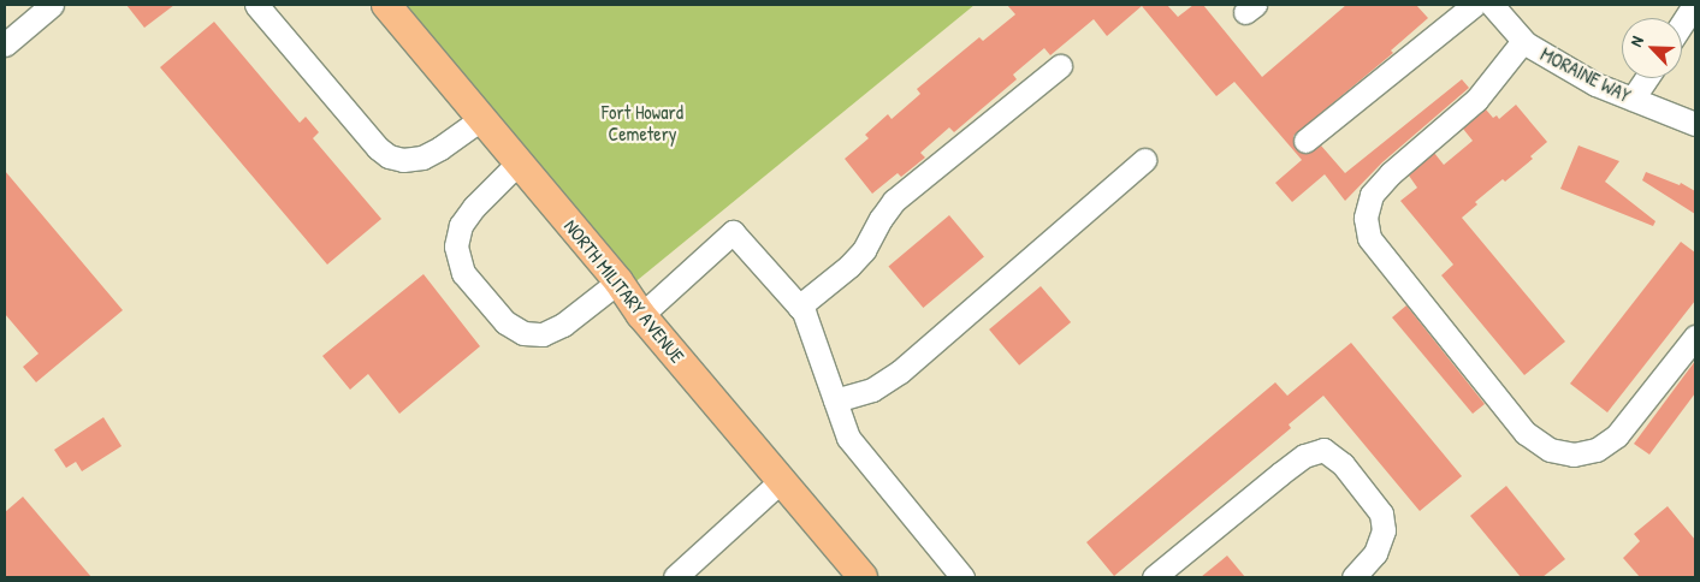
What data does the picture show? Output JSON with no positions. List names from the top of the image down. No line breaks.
{"streets":{"main road":["NORTH MILITARY AVENUE"],"street":["MORAINE WAY"]},"parks":["Fort Howard Cemetery"],"north":"top left"}
